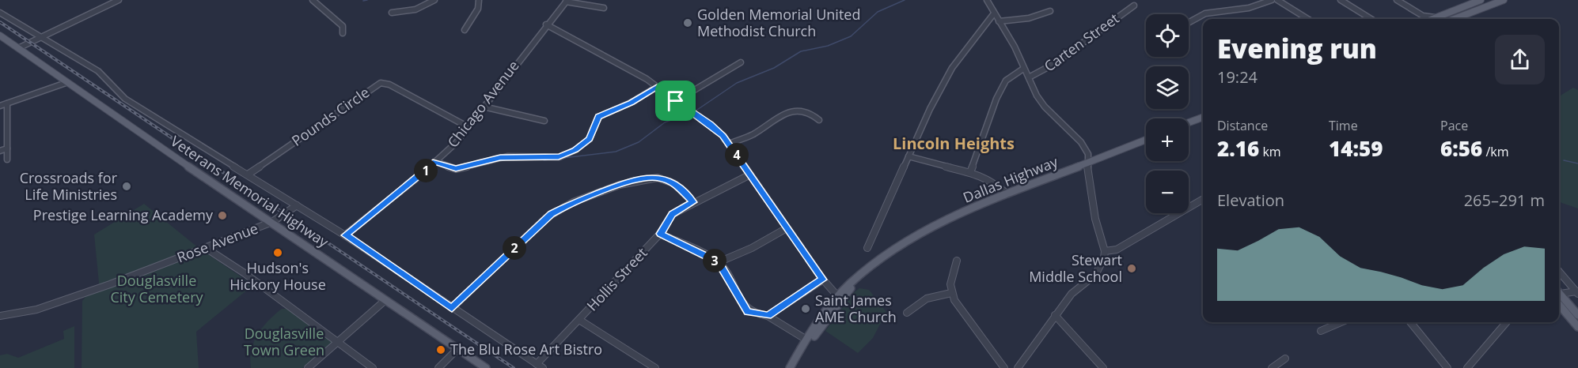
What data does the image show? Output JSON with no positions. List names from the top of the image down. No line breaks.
{"streets":{"main road":["Dallas Highway","Veterans Memorial Highway"],"street":["Carten Street","Chicago Avenue","Pounds Circle","Rose Avenue","Hollis Street"]},"crossings":[["Chicago Avenue","Pounds Circle"],["Veterans Memorial Highway","Rose Avenue"]],"districts":["Lincoln Heights"],"parks":["Douglasville City Cemetery","Douglasville Town Green"],"places":["Golden Memorial United Methodist Church","Crossroads for Life Ministries","Prestige Learning Academy","Hudson's Hickory House","Stewart Middle School","Saint James AME Church","The Blu Rose Art Bistro"],"page":{"map_buttons":["+","−"],"heading":["Evening run","19:24"],"stats":[["Distance","2.16 km"],["Time","14:59"],["Pace","6:56 /km"]],"pins":["4","1","2","3"],"chart":["Elevation","265–291 m"]}}
